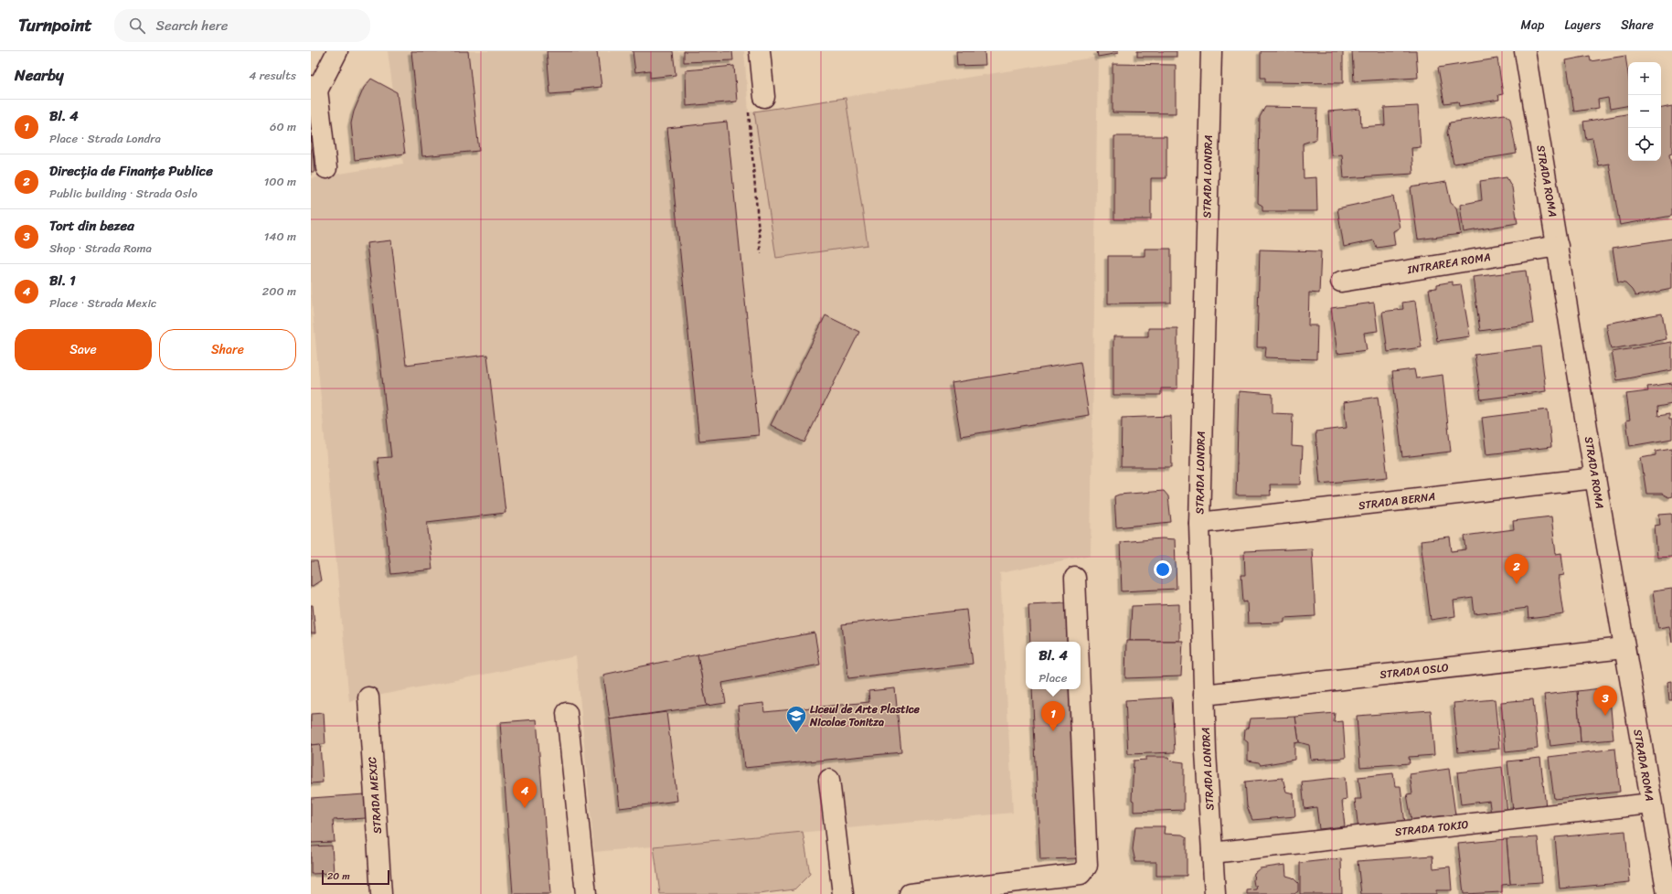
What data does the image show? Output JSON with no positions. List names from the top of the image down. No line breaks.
{"streets":{"street":["STRADA LONDRA","STRADA ROMA","INTRAREA ROMA","STRADA BERNA","STRADA OSLO","STRADA MEXIC","STRADA TOKIO"]},"crossings":[["STRADA LONDRA","STRADA BERNA"],["STRADA LONDRA","STRADA OSLO"],["STRADA LONDRA","STRADA TOKIO"],["STRADA ROMA","INTRAREA ROMA"],["STRADA ROMA","STRADA BERNA"],["STRADA ROMA","STRADA OSLO"],["STRADA ROMA","STRADA TOKIO"]],"places":{"school or university":["Liceul de Arte Plastice Nicolae Tonitza"]},"scale_bar":"20 m","page":{"header":"Turnpoint","search":"Search here","nav":["Map","Layers","Share"],"heading":["Nearby","4 results"],"map_buttons":["+","−"],"list":[{"mark":"1","name":"Bl. 4","note":"Place · Strada Londra","value":"60 m"},{"mark":"2","name":"Direcția de Finanțe Publice","note":"Public building · Strada Oslo","value":"100 m"},{"mark":"3","name":"Tort din bezea","note":"Shop · Strada Roma","value":"140 m"},{"mark":"4","name":"Bl. 1","note":"Place · Strada Mexic","value":"200 m"}],"buttons":["Save","Share"],"pins":["2","3","1","4"],"popup":["Bl. 4","Place"],"scale":"20 m"}}
